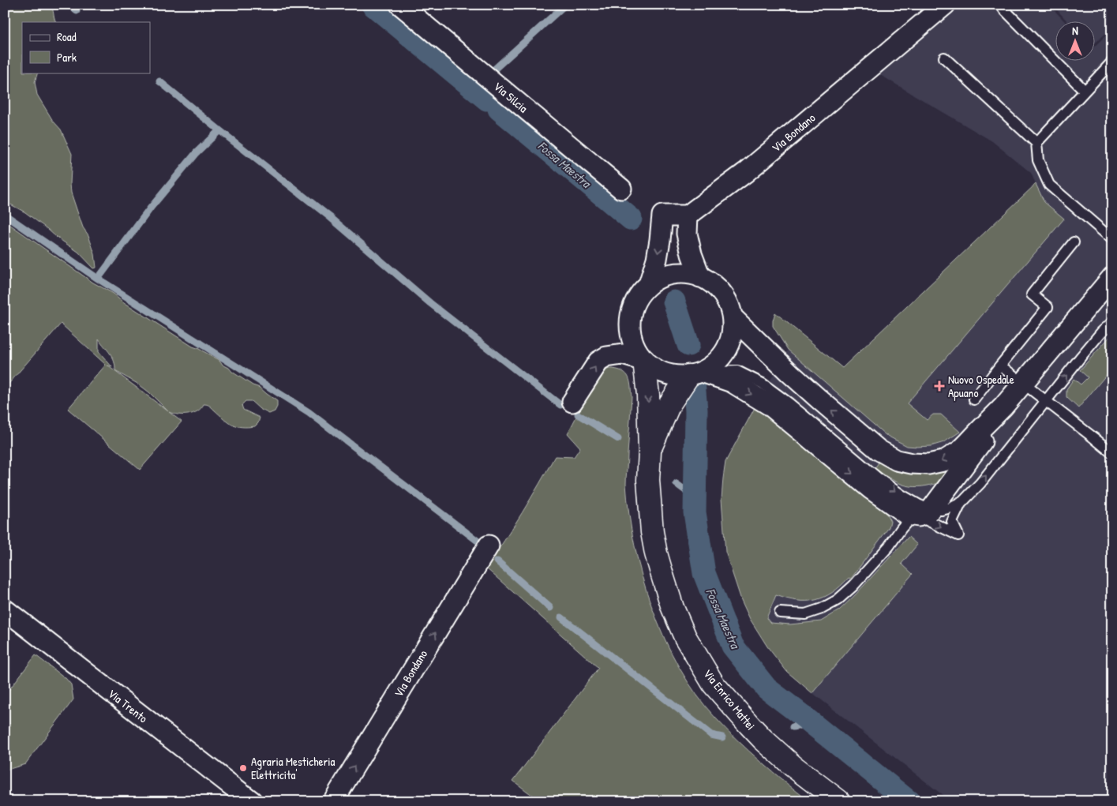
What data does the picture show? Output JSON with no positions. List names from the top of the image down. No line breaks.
{"streets":{"street":["Via Silcia","Via Bondano","Via Enrico Mattei","Via Trento"]},"one_way":["Via Bondano"],"water":["Fossa Maestra"],"places":{"health":["Nuovo Ospedale Apuano"],"other":["Agraria Mesticheria Elettricita'"]},"legend":["Road","Park"],"north":"top"}
